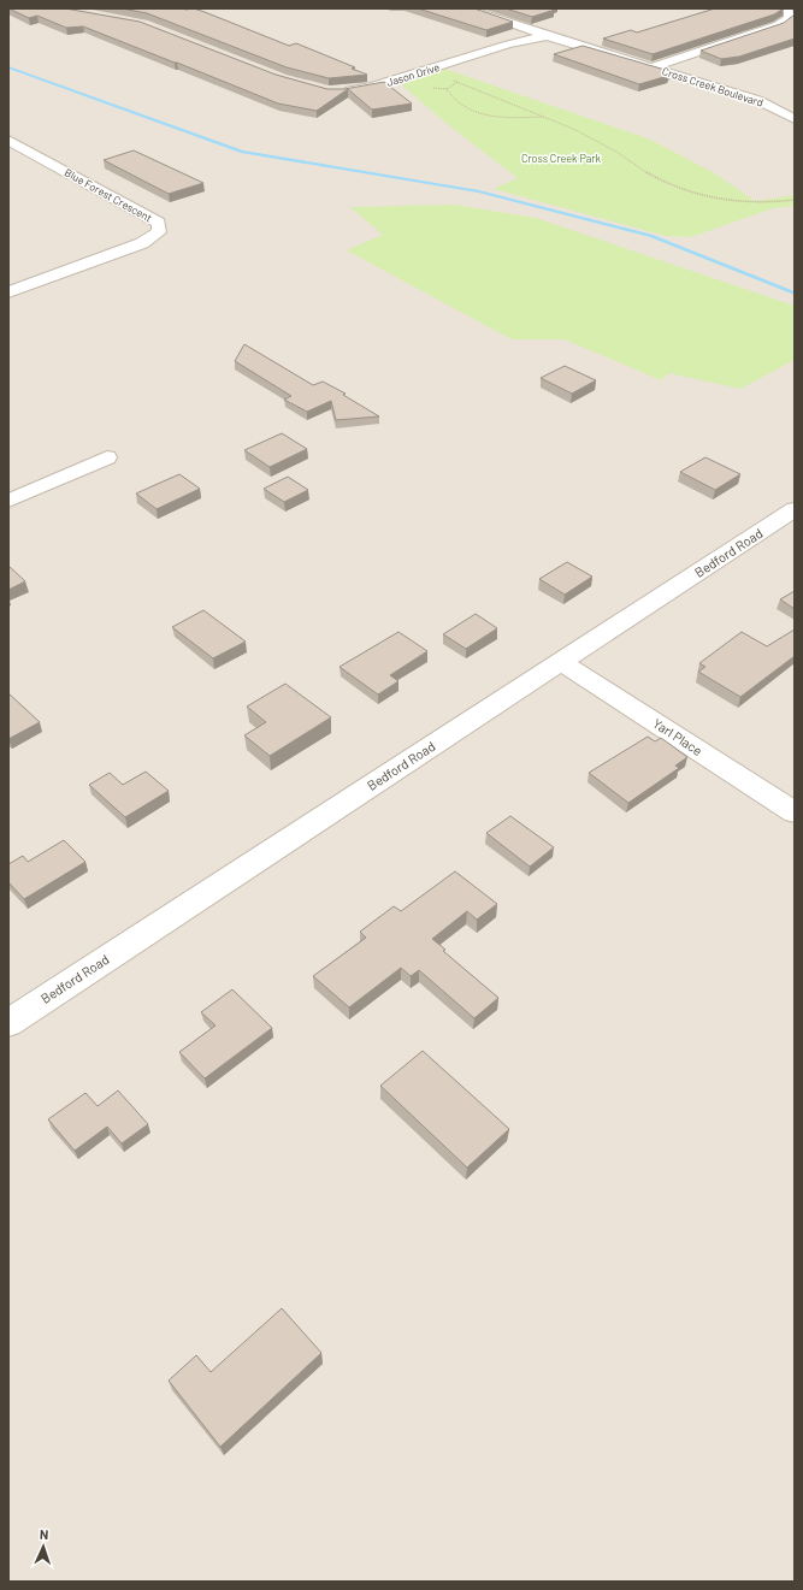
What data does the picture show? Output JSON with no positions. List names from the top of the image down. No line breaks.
{"streets":{"street":["Jason Drive","Cross Creek Boulevard","Blue Forest Crescent","Bedford Road","Yarl Place"]},"crossings":[["Jason Drive","Cross Creek Boulevard"],["Bedford Road","Yarl Place"]],"parks":["Cross Creek Park"],"north":"top"}
